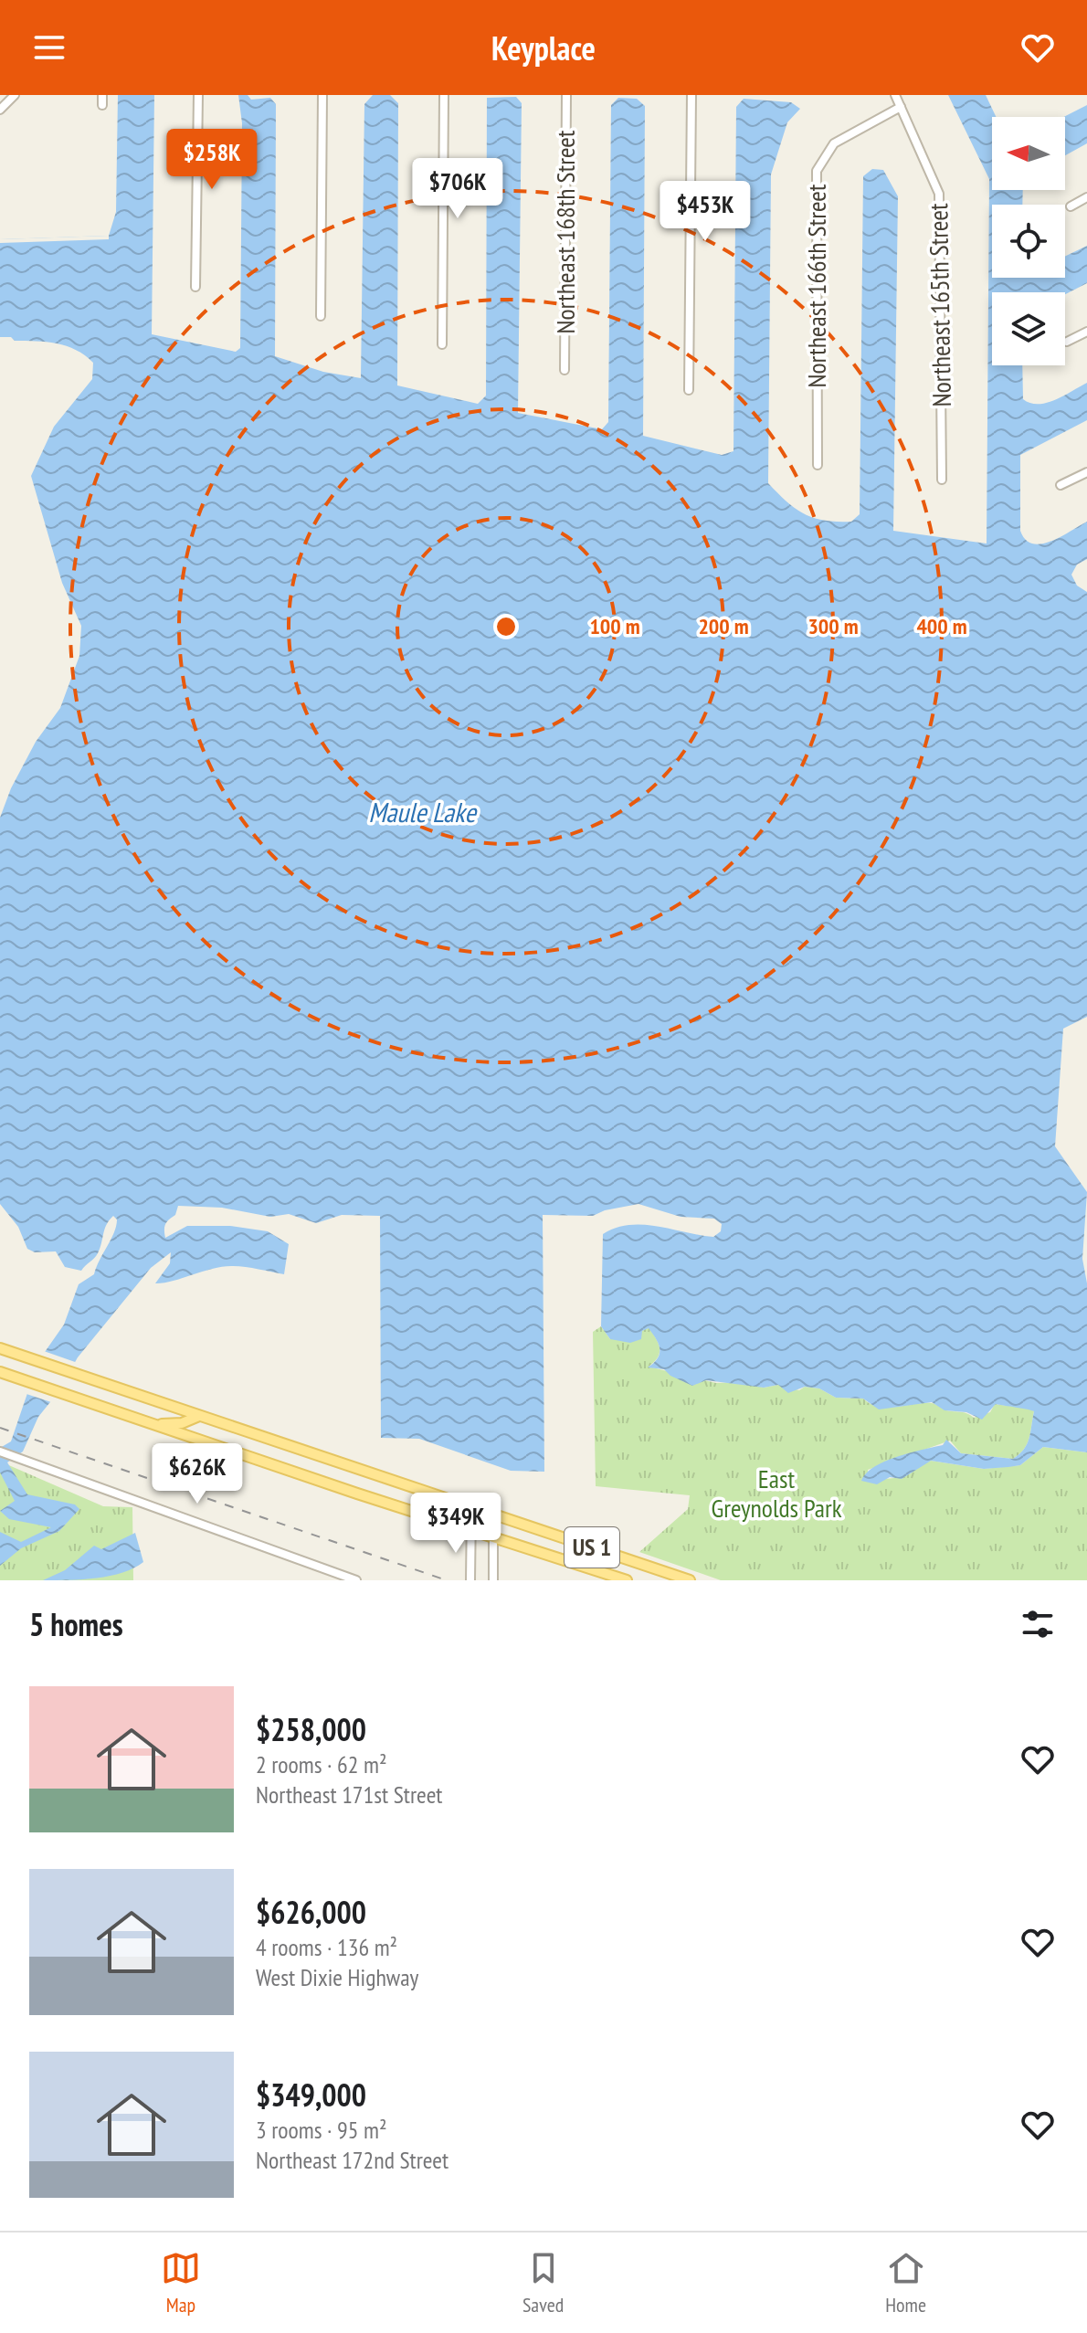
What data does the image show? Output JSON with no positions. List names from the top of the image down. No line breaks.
{"streets":{"main road":["US 1"],"street":["Northeast 168th Street","Northeast 166th Street","Northeast 165th Street"]},"crossings":[["Northeast 166th Street","Northeast 165th Street"]],"water":["Maule Lake"],"parks":["East Greynolds Park"],"north":"left","page":{"header":"Keyplace","price":["$258K","$706K","$453K","$626K","$349K"],"heading":"5 homes","list":[{"name":"$258,000","note":"2 rooms · 62 m² · Northeast 171st Street"},{"name":"$626,000","note":"4 rooms · 136 m² · West Dixie Highway"},{"name":"$349,000","note":"3 rooms · 95 m² · Northeast 172nd Street"}],"tabs":["Map","Saved","Home"]},"rings":["100 m","200 m","300 m","400 m"]}
